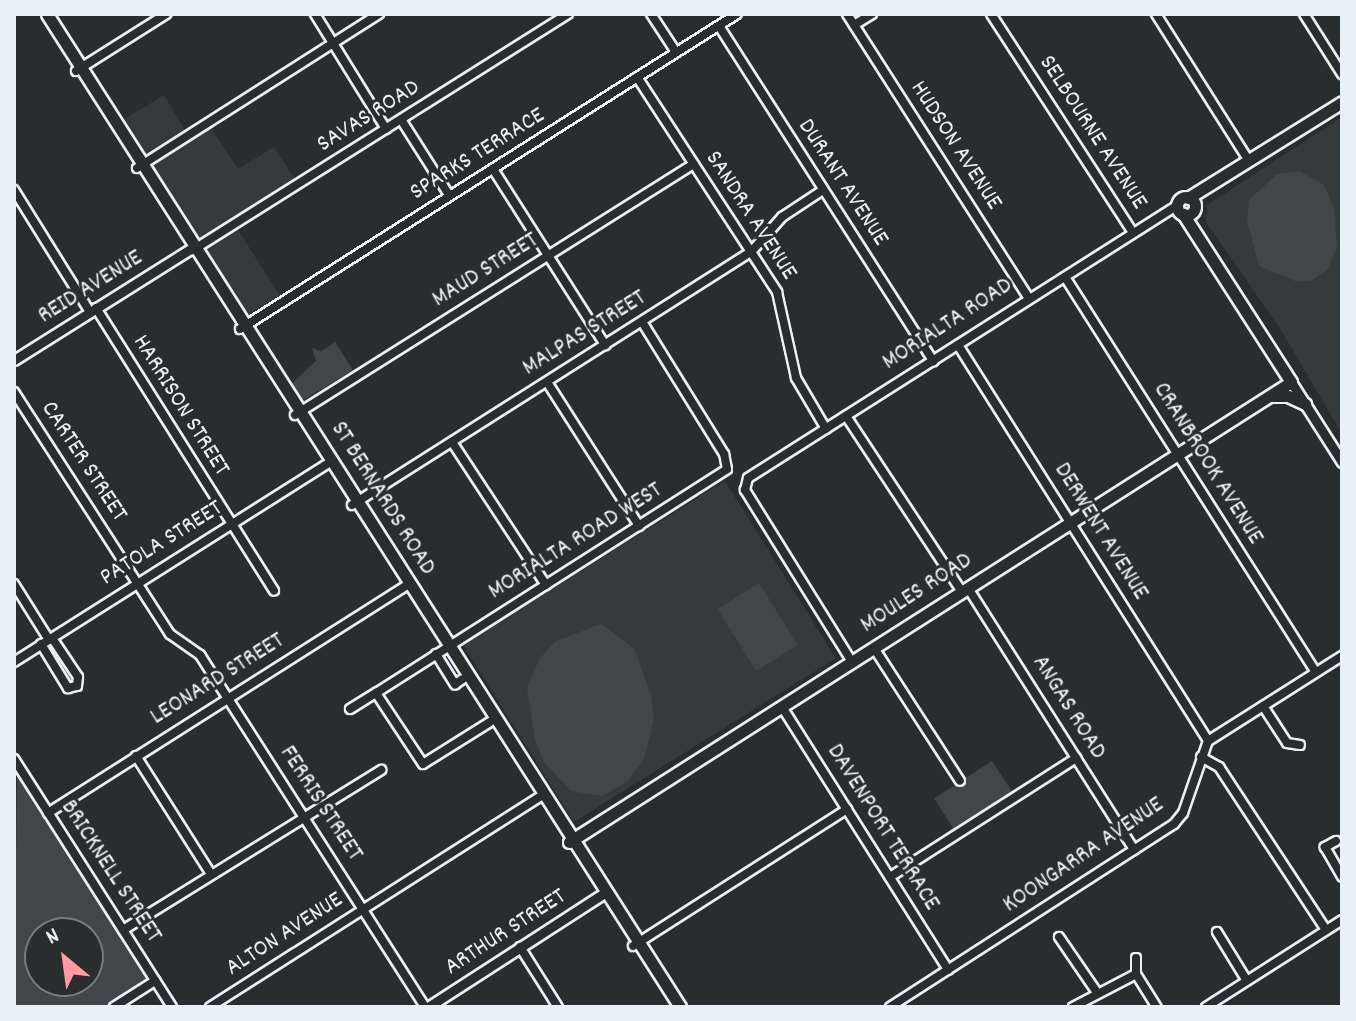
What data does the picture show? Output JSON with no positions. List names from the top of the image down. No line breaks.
{"streets":{"main road":["MORIALTA ROAD","ST BERNARDS ROAD","MOULES ROAD"],"street":["SAVAS ROAD","SELBOURNE AVENUE","HUDSON AVENUE","SPARKS TERRACE","DURANT AVENUE","SANDRA AVENUE","MAUD STREET","REID AVENUE","MALPAS STREET","HARRISON STREET","CARTER STREET","CRANBROOK AVENUE","DERWENT AVENUE","MORIALTA ROAD WEST","PATOLA STREET","LEONARD STREET","ANGAS ROAD","FERRIS STREET","DAVENPORT TERRACE","KOONGARRA AVENUE","BRICKNELL STREET","ARTHUR STREET","ALTON AVENUE"]},"crossings":[["SAVAS ROAD","REID AVENUE"],["SAVAS ROAD","ST BERNARDS ROAD"],["SELBOURNE AVENUE","MORIALTA ROAD"],["HUDSON AVENUE","MORIALTA ROAD"],["SPARKS TERRACE","DURANT AVENUE"],["SPARKS TERRACE","SANDRA AVENUE"],["SPARKS TERRACE","ST BERNARDS ROAD"],["DURANT AVENUE","MORIALTA ROAD"],["DURANT AVENUE","MALPAS STREET"],["SANDRA AVENUE","MAUD STREET"],["SANDRA AVENUE","MORIALTA ROAD"],["SANDRA AVENUE","MALPAS STREET"],["MAUD STREET","ST BERNARDS ROAD"],["REID AVENUE","HARRISON STREET"],["REID AVENUE","ST BERNARDS ROAD"],["MORIALTA ROAD","CRANBROOK AVENUE"],["MORIALTA ROAD","DERWENT AVENUE"],["MORIALTA ROAD","MOULES ROAD"],["MORIALTA ROAD","ANGAS ROAD"],["MALPAS STREET","ST BERNARDS ROAD"],["MALPAS STREET","MORIALTA ROAD WEST"],["HARRISON STREET","PATOLA STREET"],["CARTER STREET","PATOLA STREET"],["CARTER STREET","FERRIS STREET"],["CRANBROOK AVENUE","MOULES ROAD"],["ST BERNARDS ROAD","MORIALTA ROAD WEST"],["ST BERNARDS ROAD","PATOLA STREET"],["ST BERNARDS ROAD","MOULES ROAD"],["ST BERNARDS ROAD","LEONARD STREET"],["ST BERNARDS ROAD","ARTHUR STREET"],["ST BERNARDS ROAD","ALTON AVENUE"],["DERWENT AVENUE","MOULES ROAD"],["DERWENT AVENUE","KOONGARRA AVENUE"],["MOULES ROAD","ANGAS ROAD"],["MOULES ROAD","DAVENPORT TERRACE"],["LEONARD STREET","FERRIS STREET"],["LEONARD STREET","BRICKNELL STREET"],["ANGAS ROAD","KOONGARRA AVENUE"],["FERRIS STREET","ARTHUR STREET"],["FERRIS STREET","ALTON AVENUE"],["DAVENPORT TERRACE","KOONGARRA AVENUE"]],"north":"top left"}
